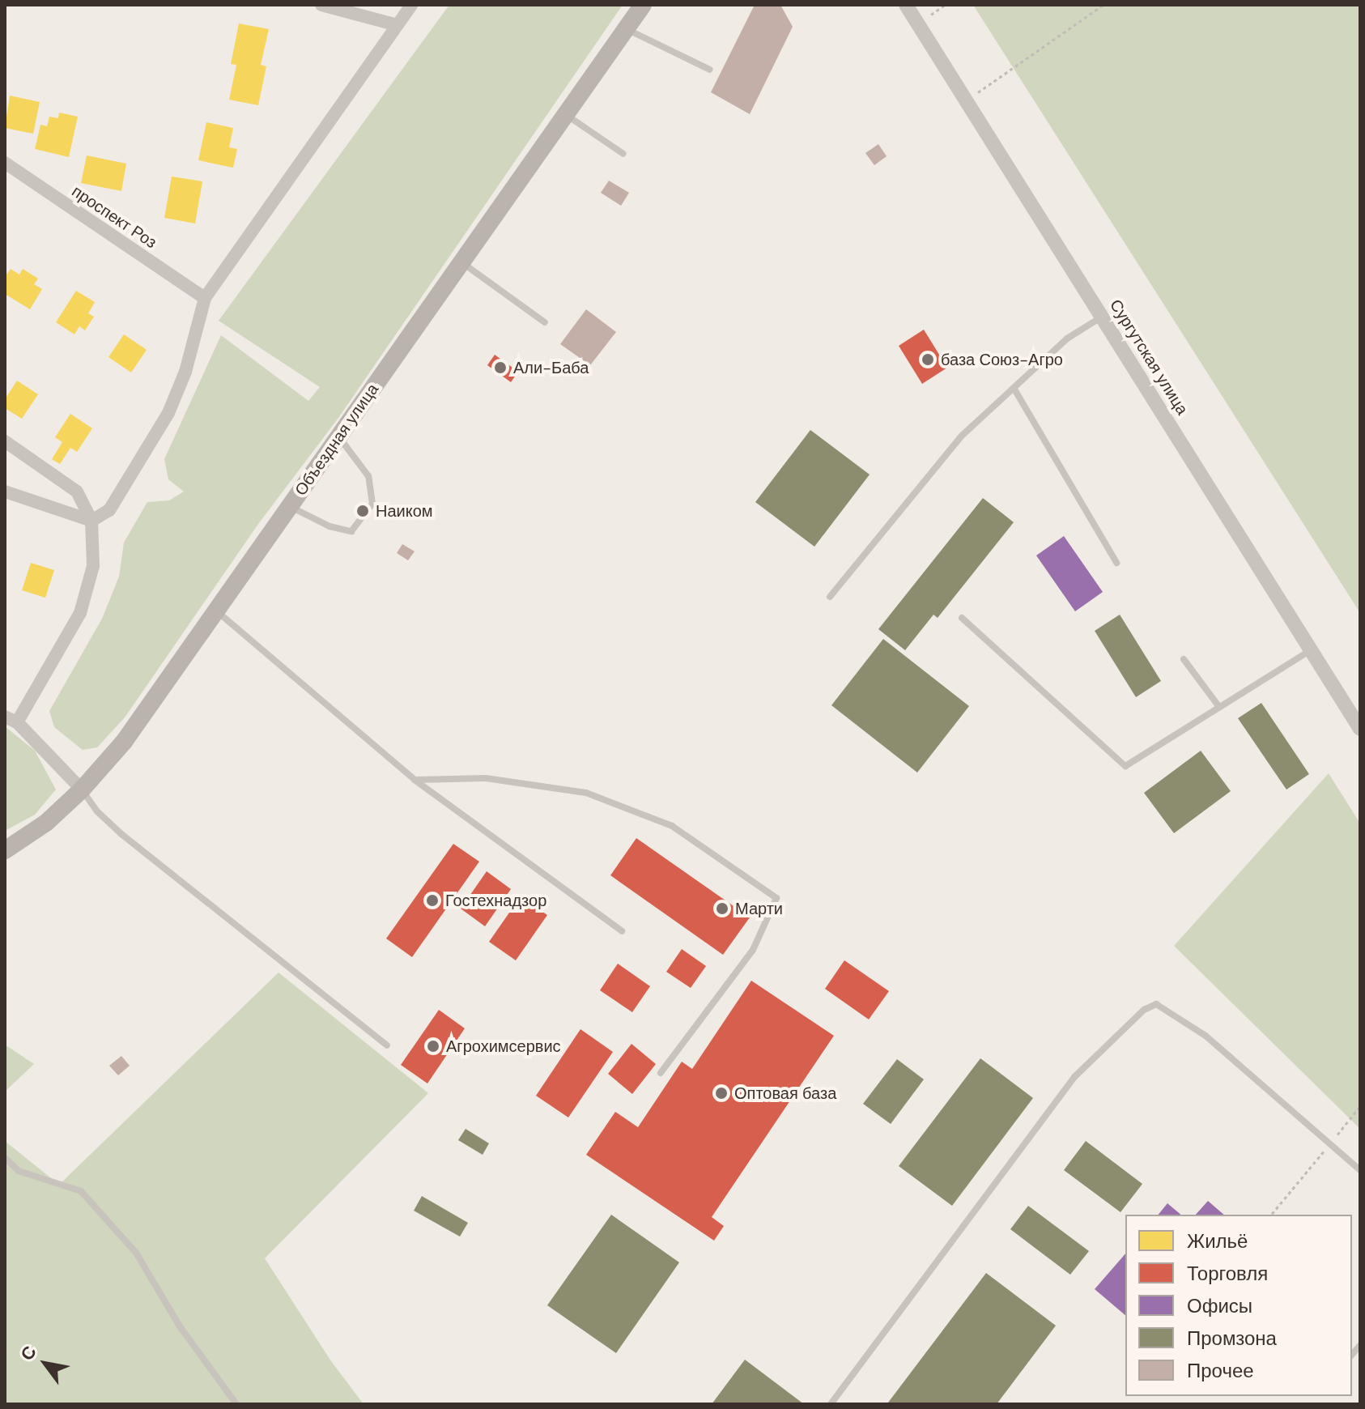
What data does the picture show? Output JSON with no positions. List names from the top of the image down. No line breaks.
{"streets":{"main road":["Объездная улица"],"street":["проспект Роз","Сургутская улица"]},"places":["база Союз-Агро","Али-Баба","Наиком","Гостехнадзор","Марти","Агрохимсервис","Оптовая база"],"legend":["Жильё","Торговля","Офисы","Промзона","Прочее"],"north":"top left"}
